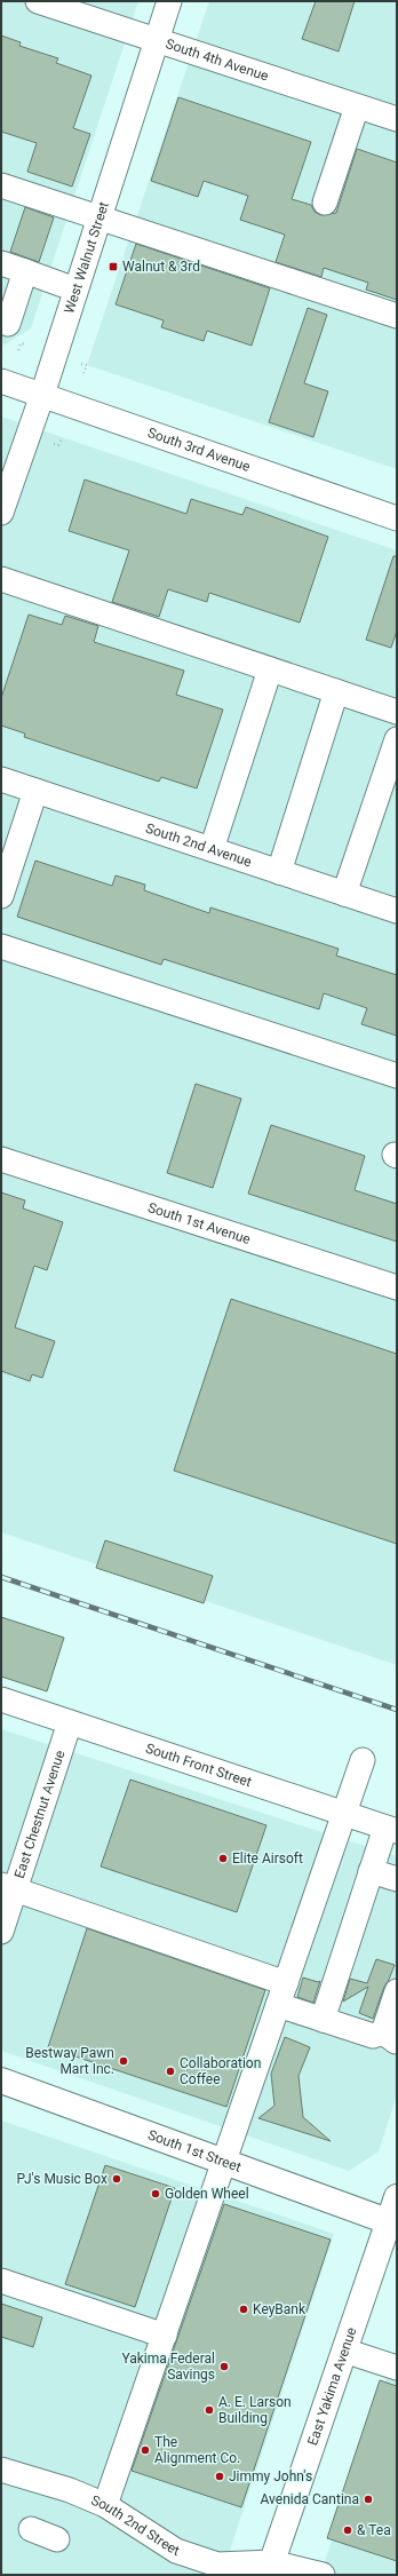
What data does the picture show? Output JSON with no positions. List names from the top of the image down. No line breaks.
{"streets":{"main road":["South 1st Street","East Yakima Avenue"],"street":["South 4th Avenue","West Walnut Street","South 3rd Avenue","South 2nd Avenue","South 1st Avenue","South Front Street","East Chestnut Avenue","South 2nd Street"]},"crossings":[["South 4th Avenue","West Walnut Street"],["West Walnut Street","South 3rd Avenue"],["South Front Street","East Chestnut Avenue"],["South 1st Street","East Yakima Avenue"],["East Yakima Avenue","South 2nd Street"]],"places":{"transit":["Walnut & 3rd"],"other":["Elite Airsoft","Bestway Pawn Mart Inc.","Collaboration Coffee","PJ's Music Box","Golden Wheel","KeyBank","Yakima Federal Savings","A. E. Larson Building","The Alignment Co.","Jimmy John's","Avenida Cantina","& Tea"]}}
